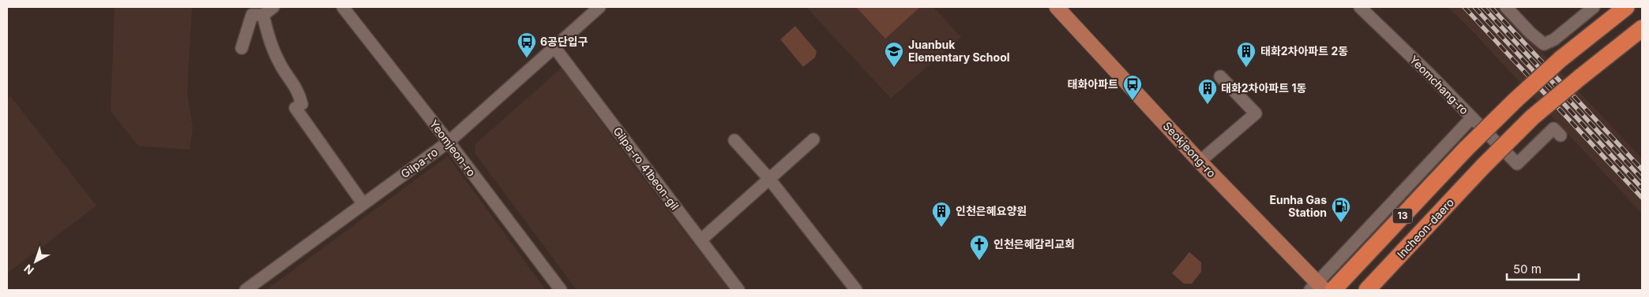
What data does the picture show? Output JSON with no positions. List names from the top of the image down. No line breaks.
{"streets":{"highway":["13","Incheon-daero"],"main road":["Seokjeong-ro"],"street":["Yeomchang-ro","Yeomjeon-ro","Gilpa-ro","Gilpa-ro 41beon-gil"]},"crossings":[["Yeomjeon-ro","Gilpa-ro"],["Seokjeong-ro","13"],["Gilpa-ro","Gilpa-ro 41beon-gil"]],"places":{"bus stop":["6공단입구","태화아파트"],"school or university":["Juanbuk Elementary School"],"building":["태화2차아파트 2동","태화2차아파트 1동","인천은혜요양원"],"fuel station":["Eunha Gas Station"],"church":["인천은혜감리교회"]},"scale_bar":"50 m","north":"bottom left"}
